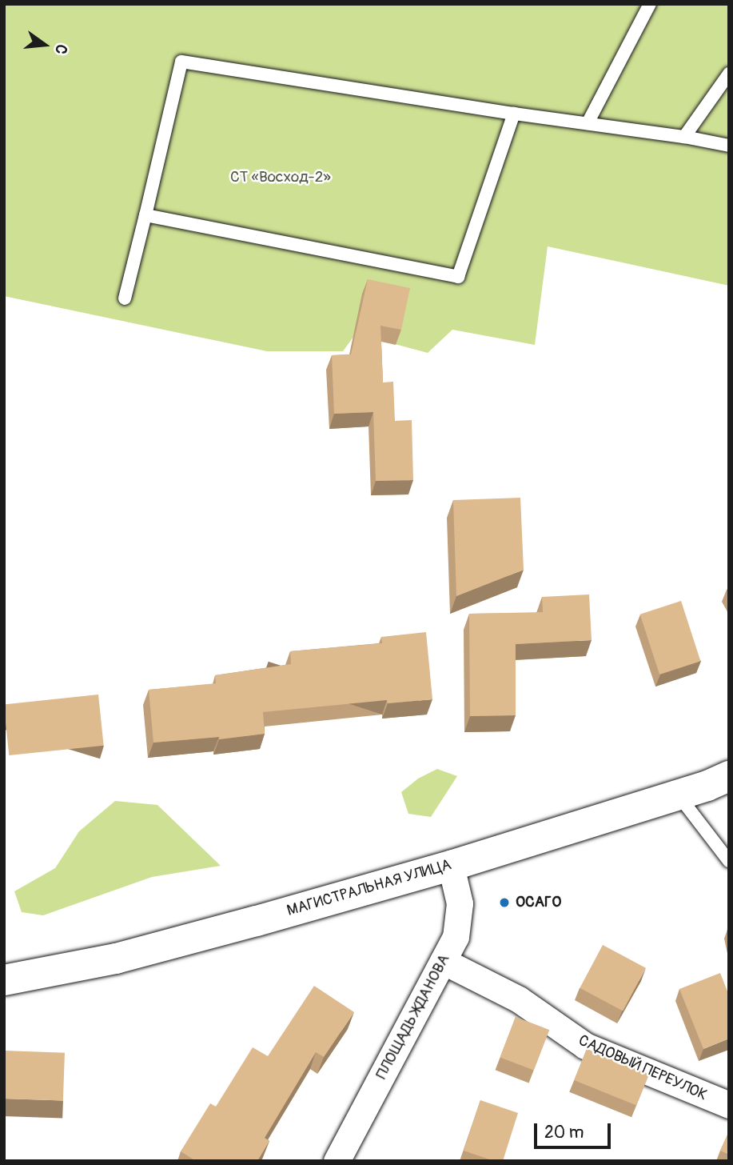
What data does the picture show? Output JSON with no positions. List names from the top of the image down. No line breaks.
{"streets":{"main road":["МАГИСТРАЛЬНАЯ УЛИЦА"],"street":["ПЛОЩАДЬ ЖДАНОВА","САДОВЫЙ ПЕРЕУЛОК"]},"crossings":[["МАГИСТРАЛЬНАЯ УЛИЦА","ПЛОЩАДЬ ЖДАНОВА"],["ПЛОЩАДЬ ЖДАНОВА","САДОВЫЙ ПЕРЕУЛОК"]],"parks":["СТ «Восход-2»"],"places":["ОСАГО"],"scale_bar":"20 m","north":"right"}
